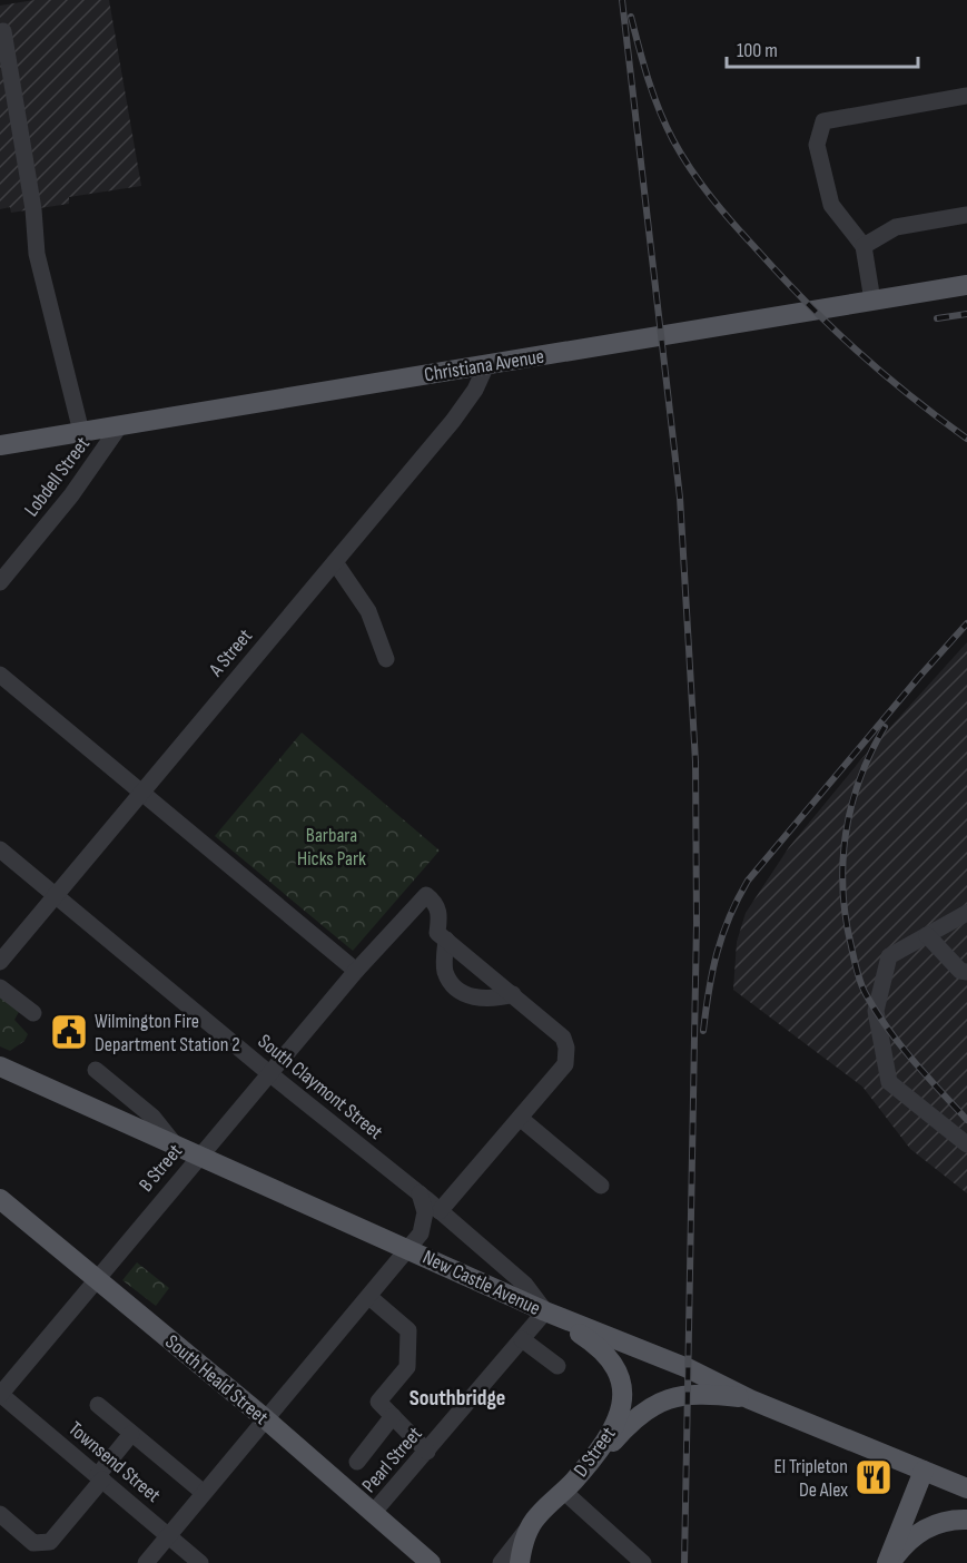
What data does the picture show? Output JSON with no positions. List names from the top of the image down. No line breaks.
{"streets":{"main road":["Christiana Avenue","New Castle Avenue","South Heald Street","D Street"],"street":["Lobdell Street","A Street","South Claymont Street","B Street","Pearl Street","Townsend Street"]},"crossings":[["Christiana Avenue","Lobdell Street"],["Christiana Avenue","A Street"],["A Street","South Claymont Street"],["South Claymont Street","B Street"],["South Claymont Street","New Castle Avenue"],["South Claymont Street","D Street"],["South Claymont Street","Pearl Street"],["B Street","New Castle Avenue"],["B Street","South Heald Street"],["B Street","Townsend Street"],["New Castle Avenue","D Street"],["New Castle Avenue","Pearl Street"],["South Heald Street","Pearl Street"],["D Street","Pearl Street"]],"districts":["Southbridge"],"parks":["Barbara Hicks Park"],"places":{"public building":["Wilmington Fire Department Station 2"],"restaurant":["El Tripleton De Alex"]},"scale_bar":"100 m"}
